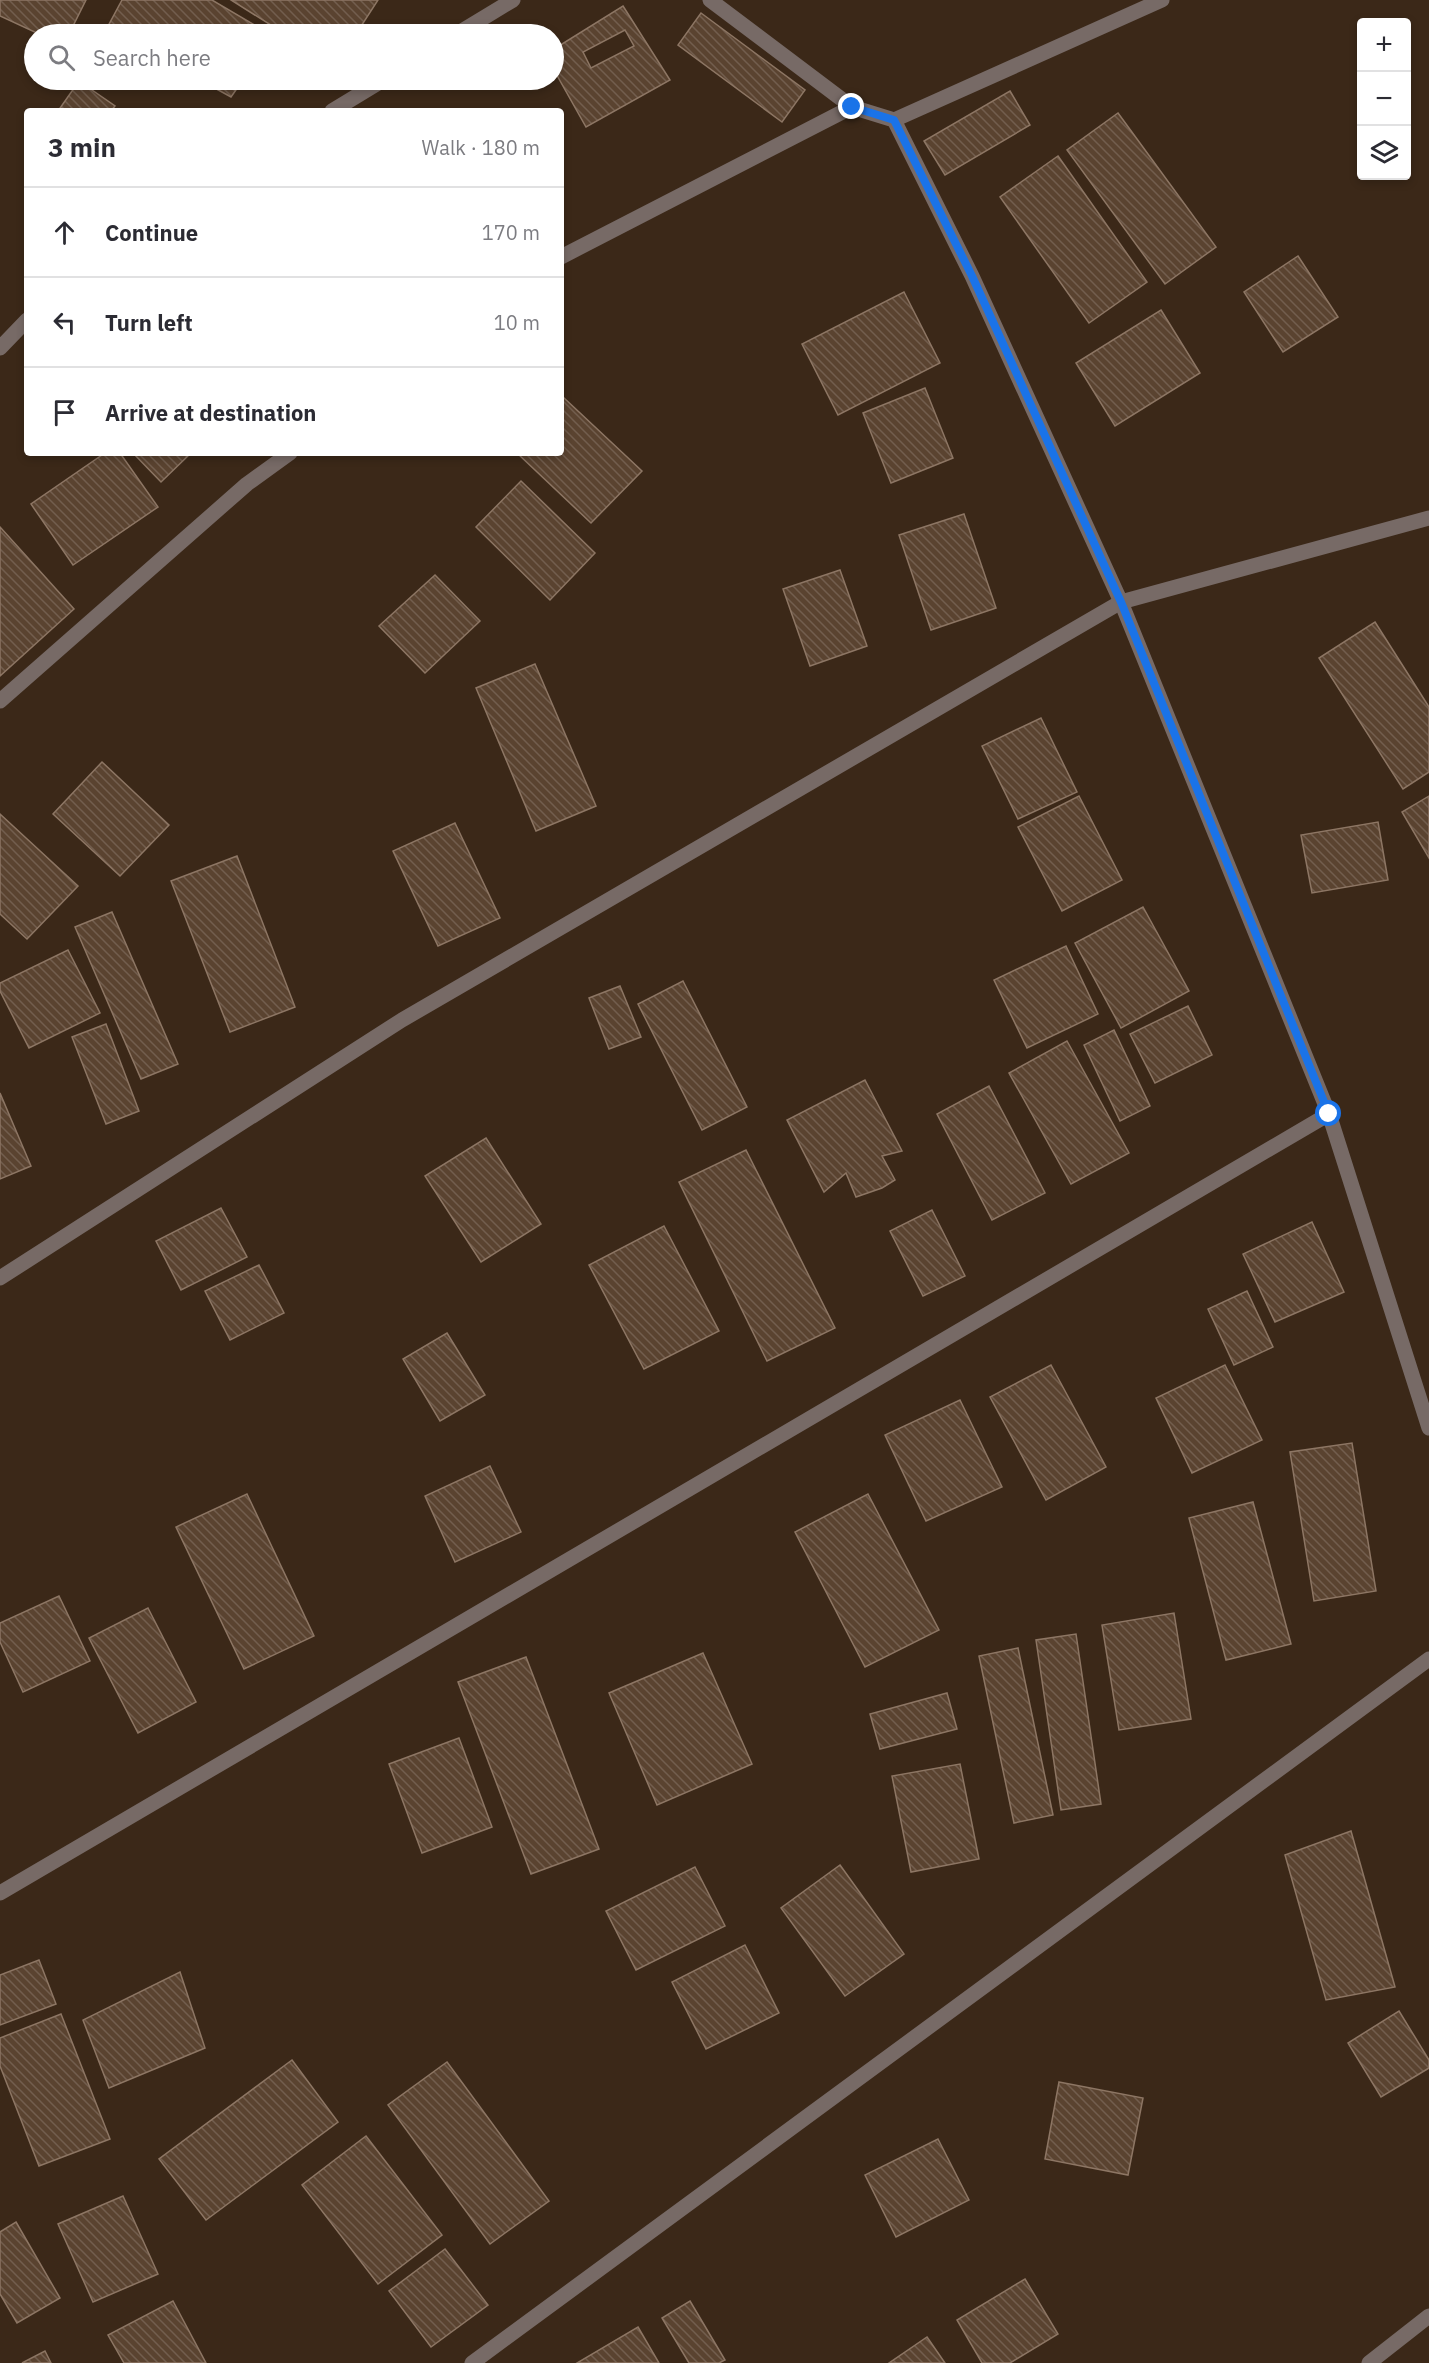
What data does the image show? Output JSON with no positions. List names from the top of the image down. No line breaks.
{"page":{"map_buttons":["+","−"],"search":"Search here","heading":["3 min","Walk · 180 m"],"list":[["Continue","170 m"],["Turn left","10 m"],"Arrive at destination"]}}
